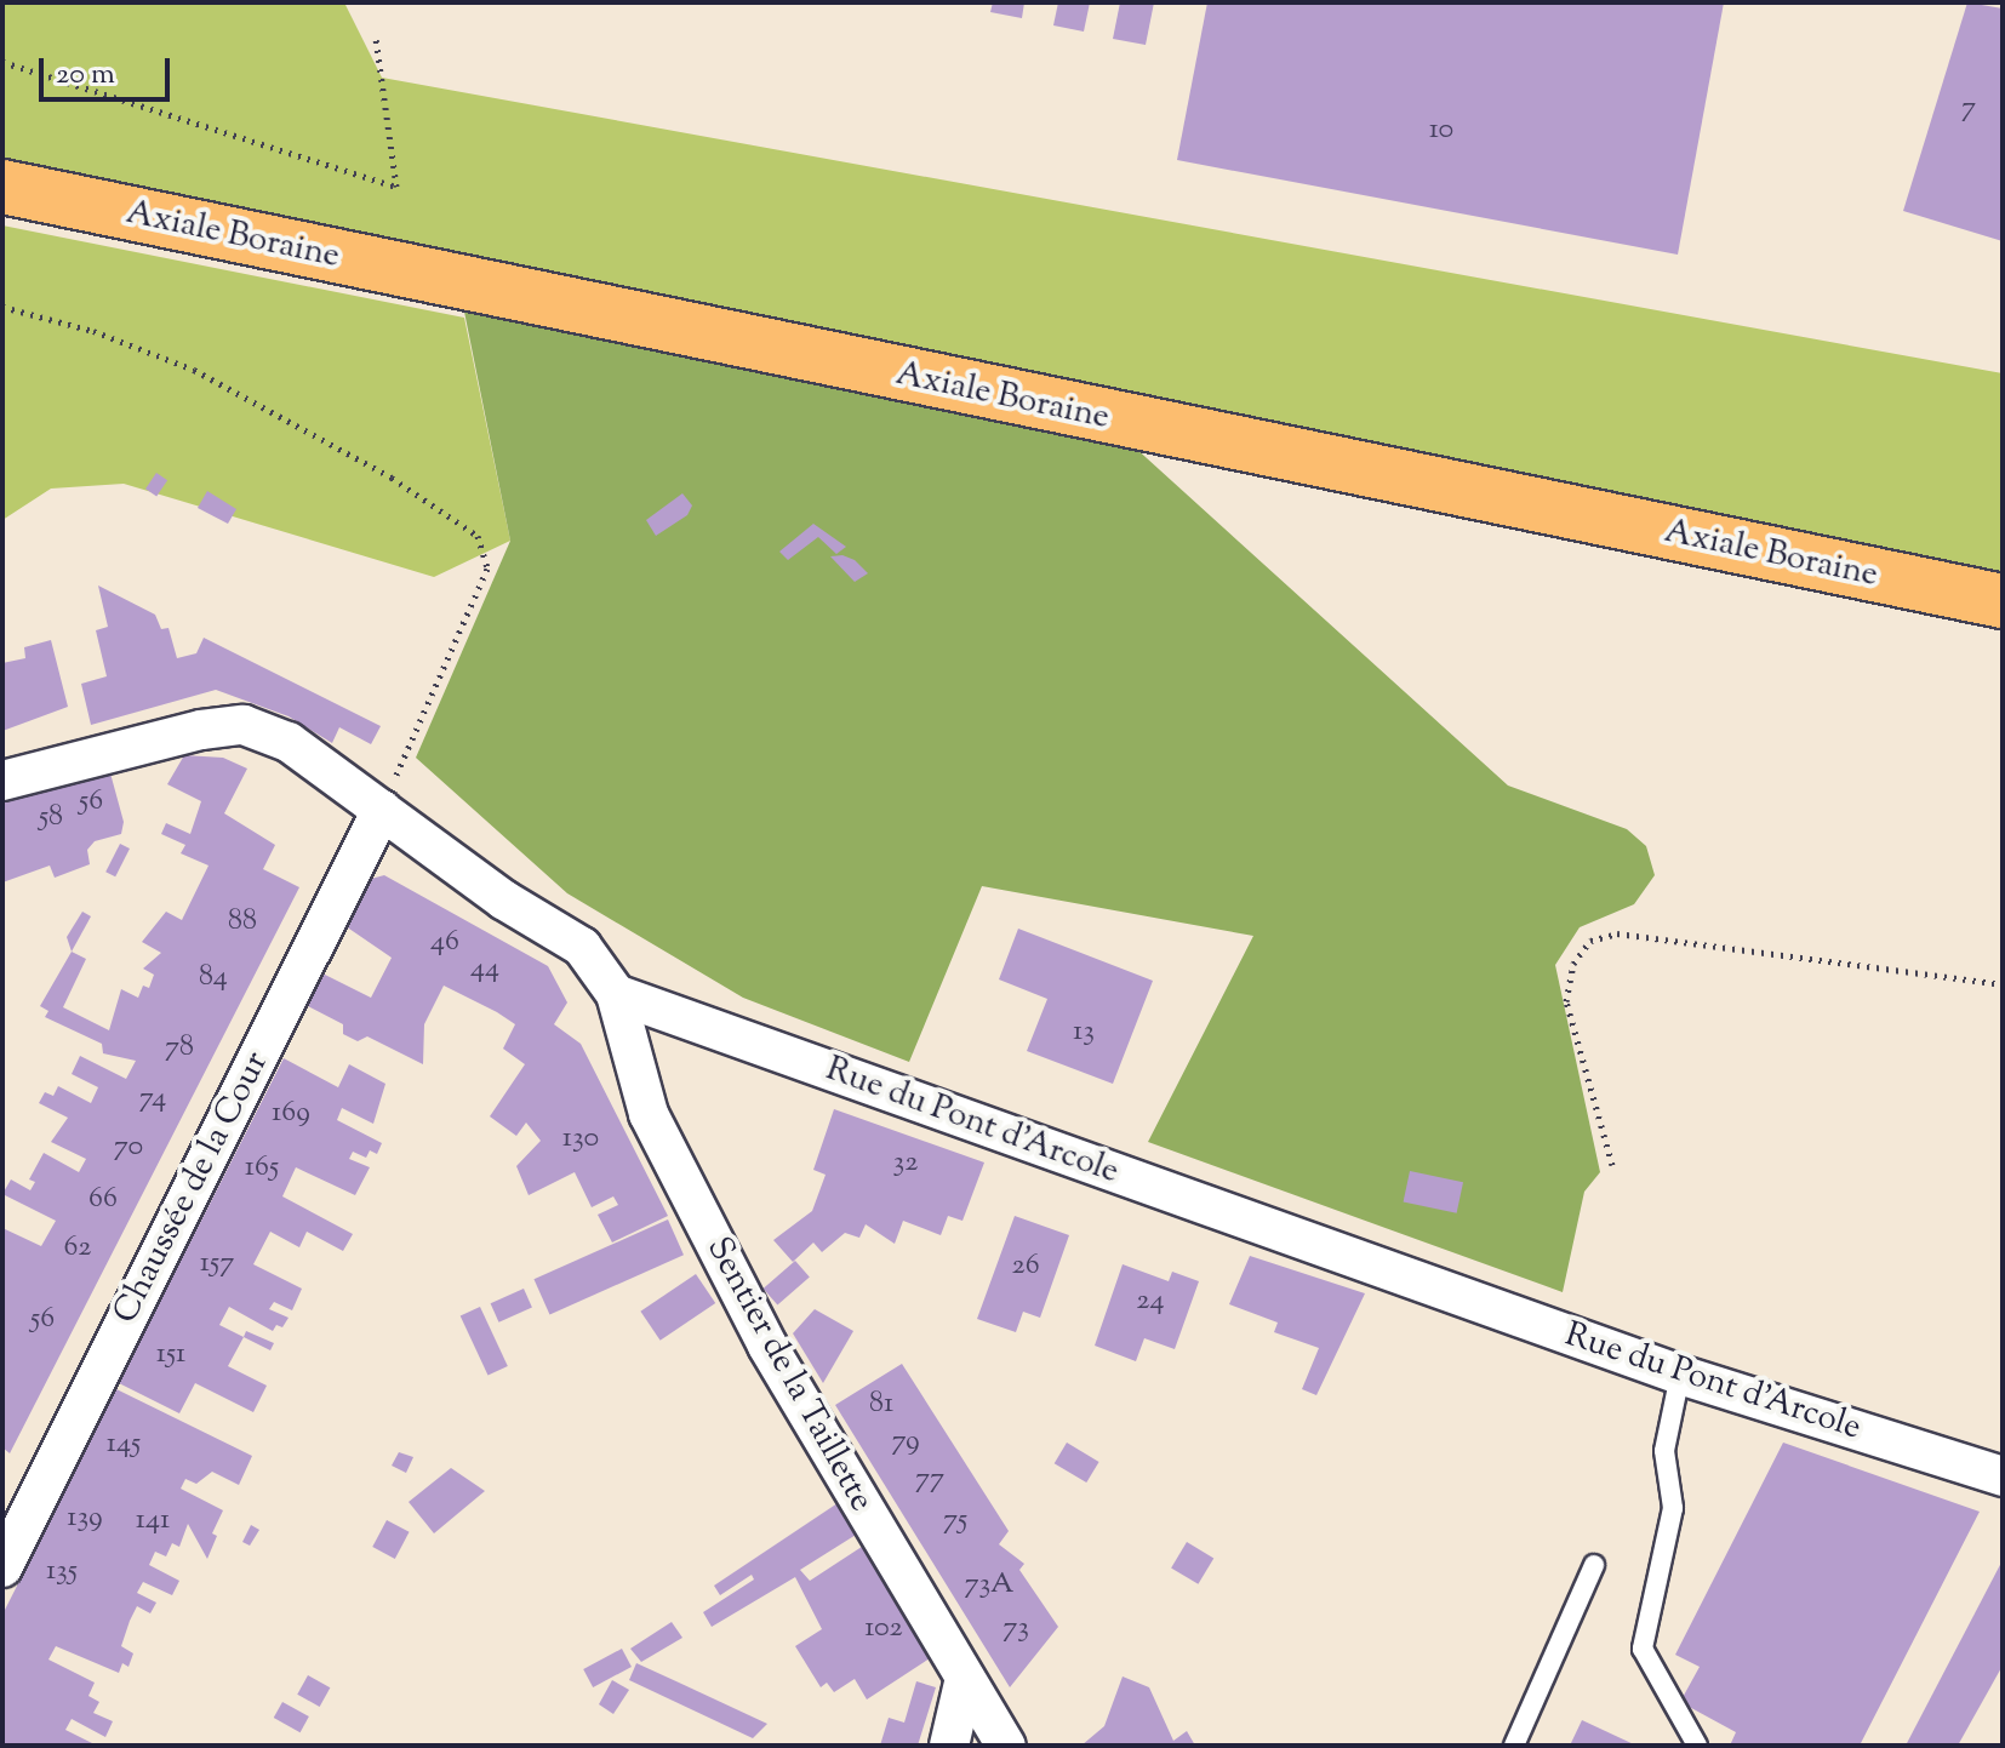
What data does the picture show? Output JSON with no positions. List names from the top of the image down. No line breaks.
{"streets":{"main road":["Axiale Boraine"],"street":["Rue du Pont d'Arcole","Chaussée de la Cour","Sentier de la Taillette"]},"crossings":[["Rue du Pont d'Arcole","Sentier de la Taillette"]],"house_numbers":["7","10","56","58","88","46","44","84","13","78","74","169","130","70","32","165","66","62","157","26","24","56","151","81","79","145","77","139","141","75","135","73A","102","73"],"scale_bar":"20 m"}
